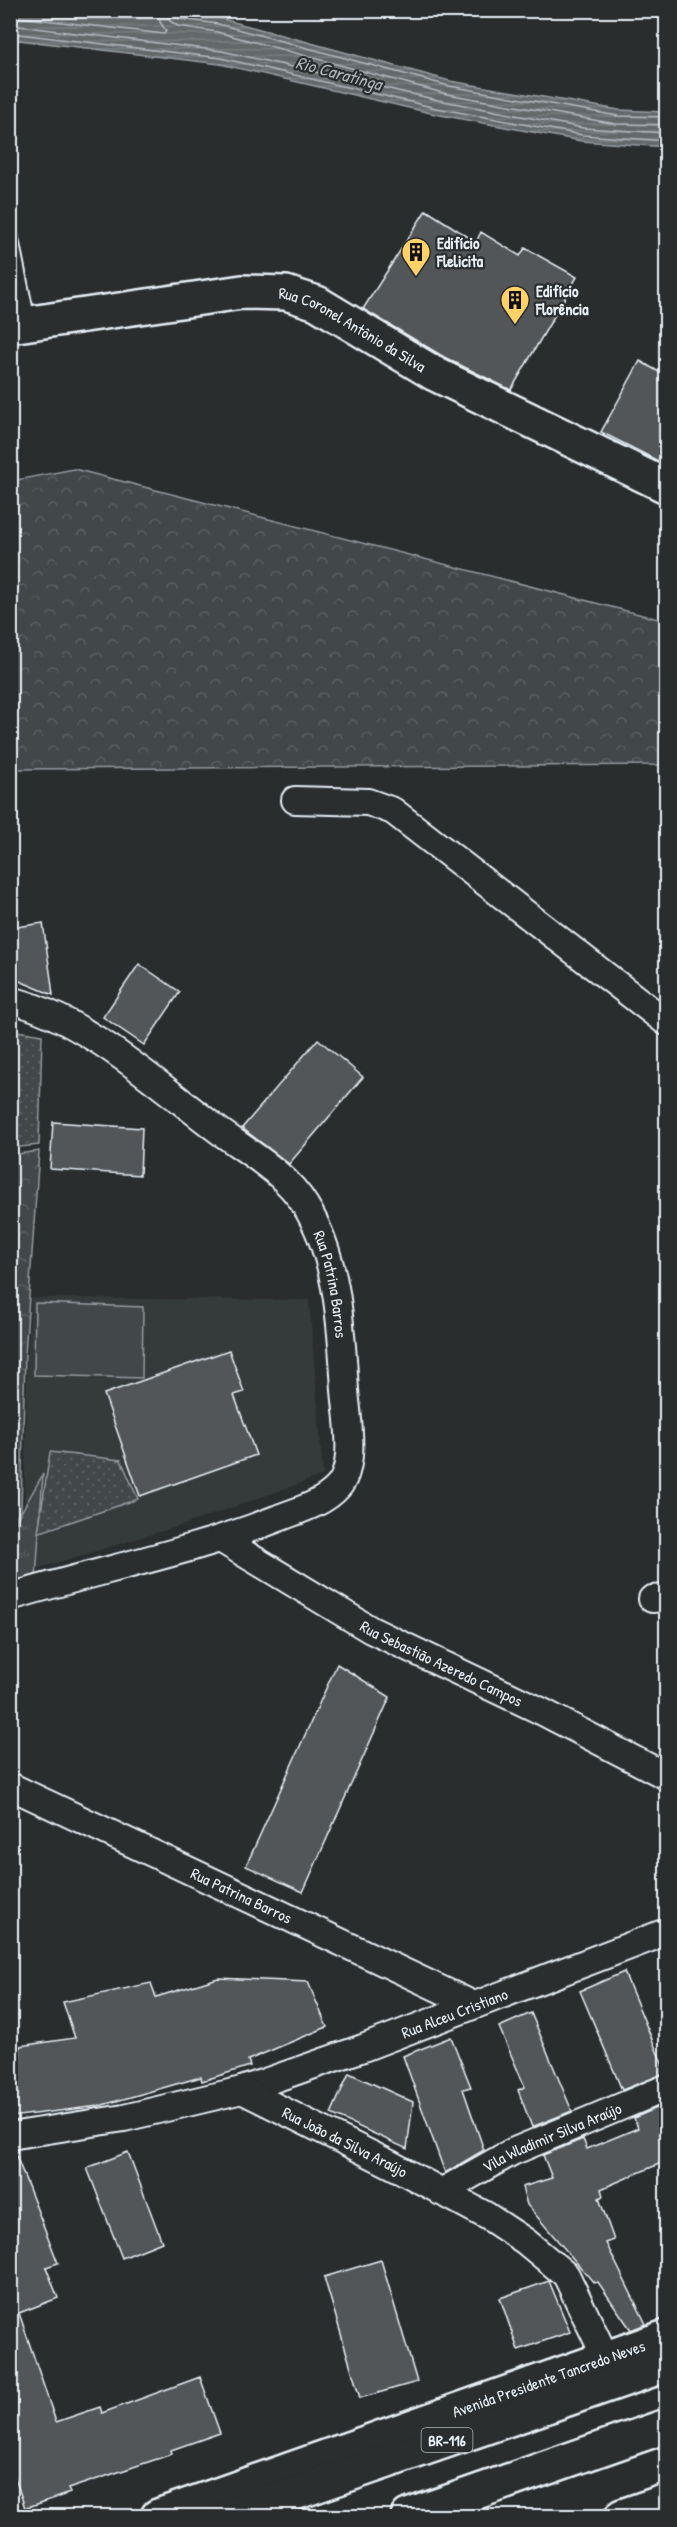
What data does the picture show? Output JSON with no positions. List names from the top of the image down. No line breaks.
{"streets":{"main road":["Rua Coronel Antônio da Silva","Avenida Presidente Tancredo Neves","BR-116"],"street":["Rua Patrina Barros","Rua Sebastião Azeredo Campos","Rua Alceu Cristiano","Vila Wladimir Silva Araújo","Rua João da Silva Araújo"]},"crossings":[["Rua Patrina Barros","Rua Sebastião Azeredo Campos"],["Rua Patrina Barros","Rua Alceu Cristiano"],["Rua Alceu Cristiano","Rua João da Silva Araújo"],["Vila Wladimir Silva Araújo","Rua João da Silva Araújo"],["Rua João da Silva Araújo","Avenida Presidente Tancredo Neves"]],"water":["Rio Caratinga"],"places":{"building":["Edifício Flelicita","Edifício Florência"]}}
